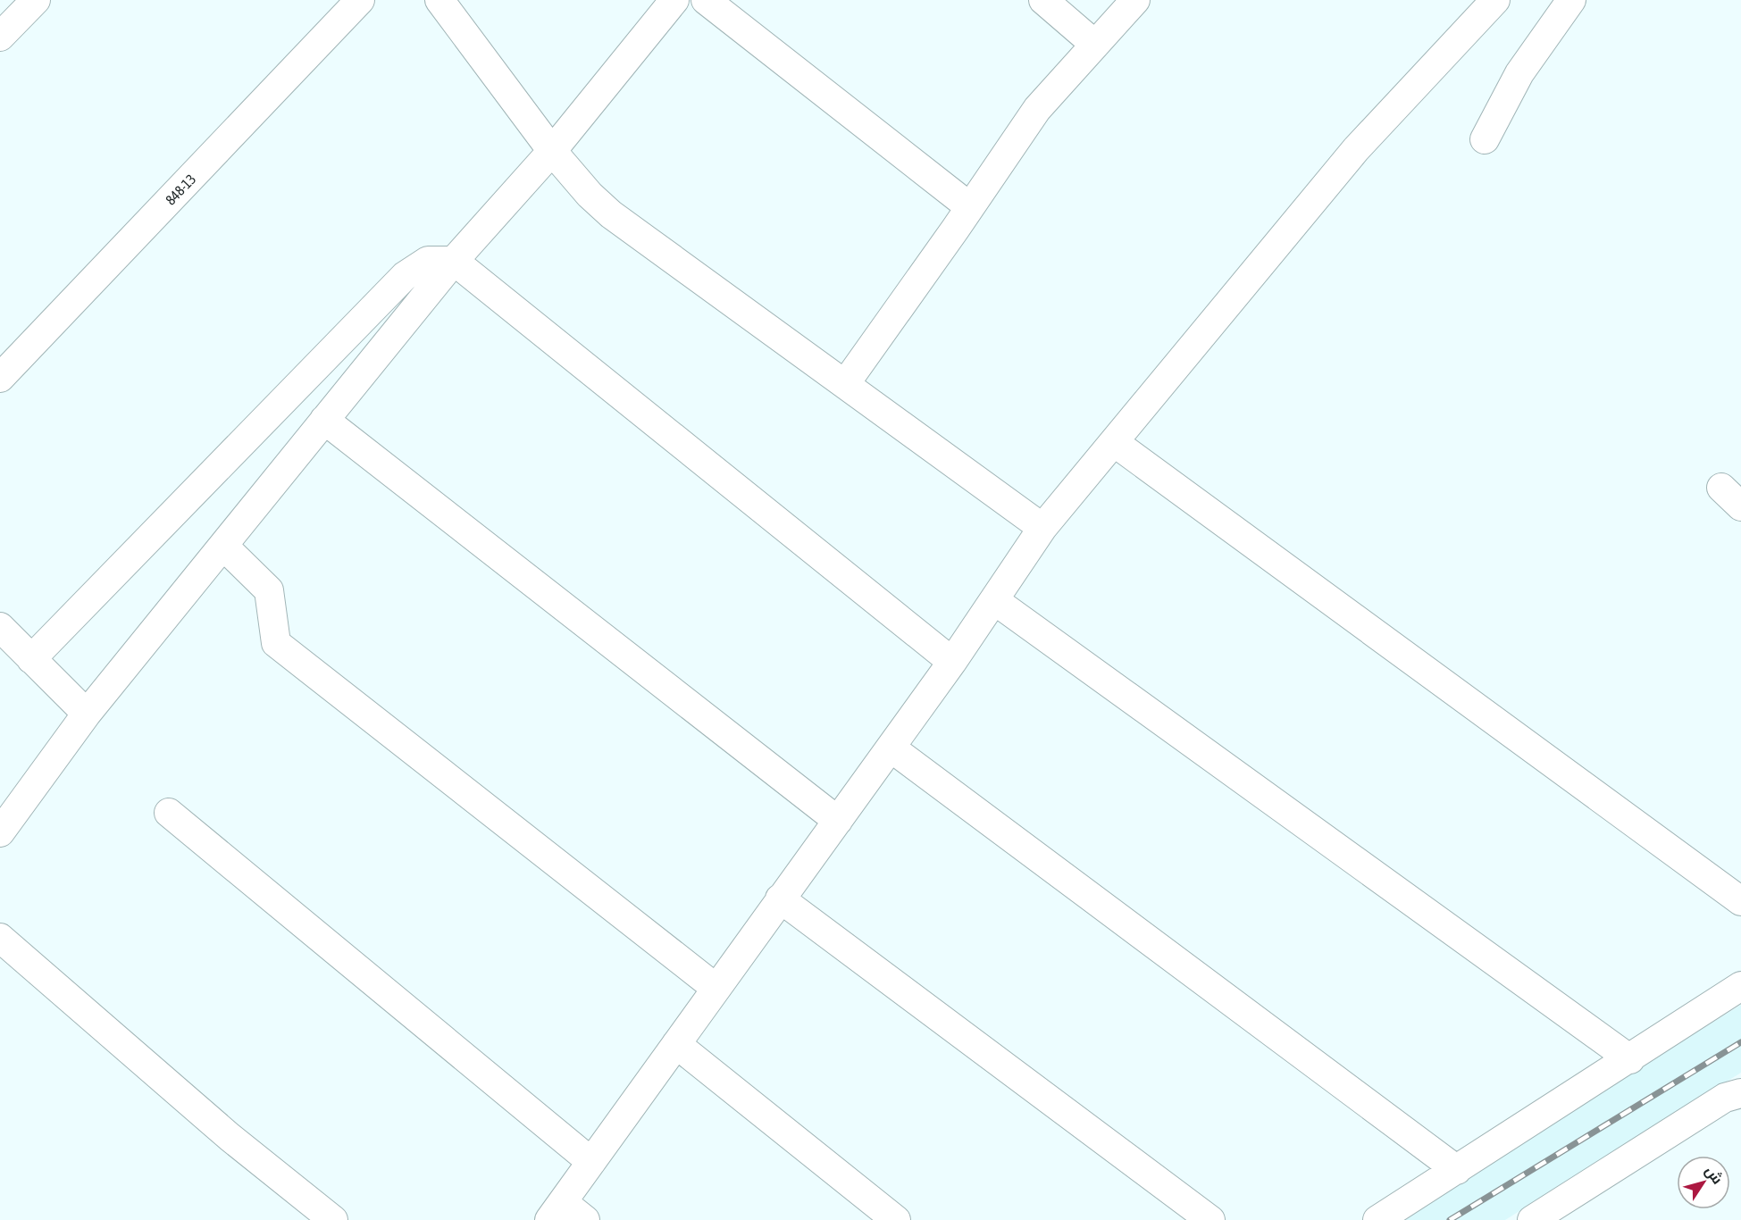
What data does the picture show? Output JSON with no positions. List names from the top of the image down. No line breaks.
{"streets":{"street":["848-13"]},"north":"top right"}
